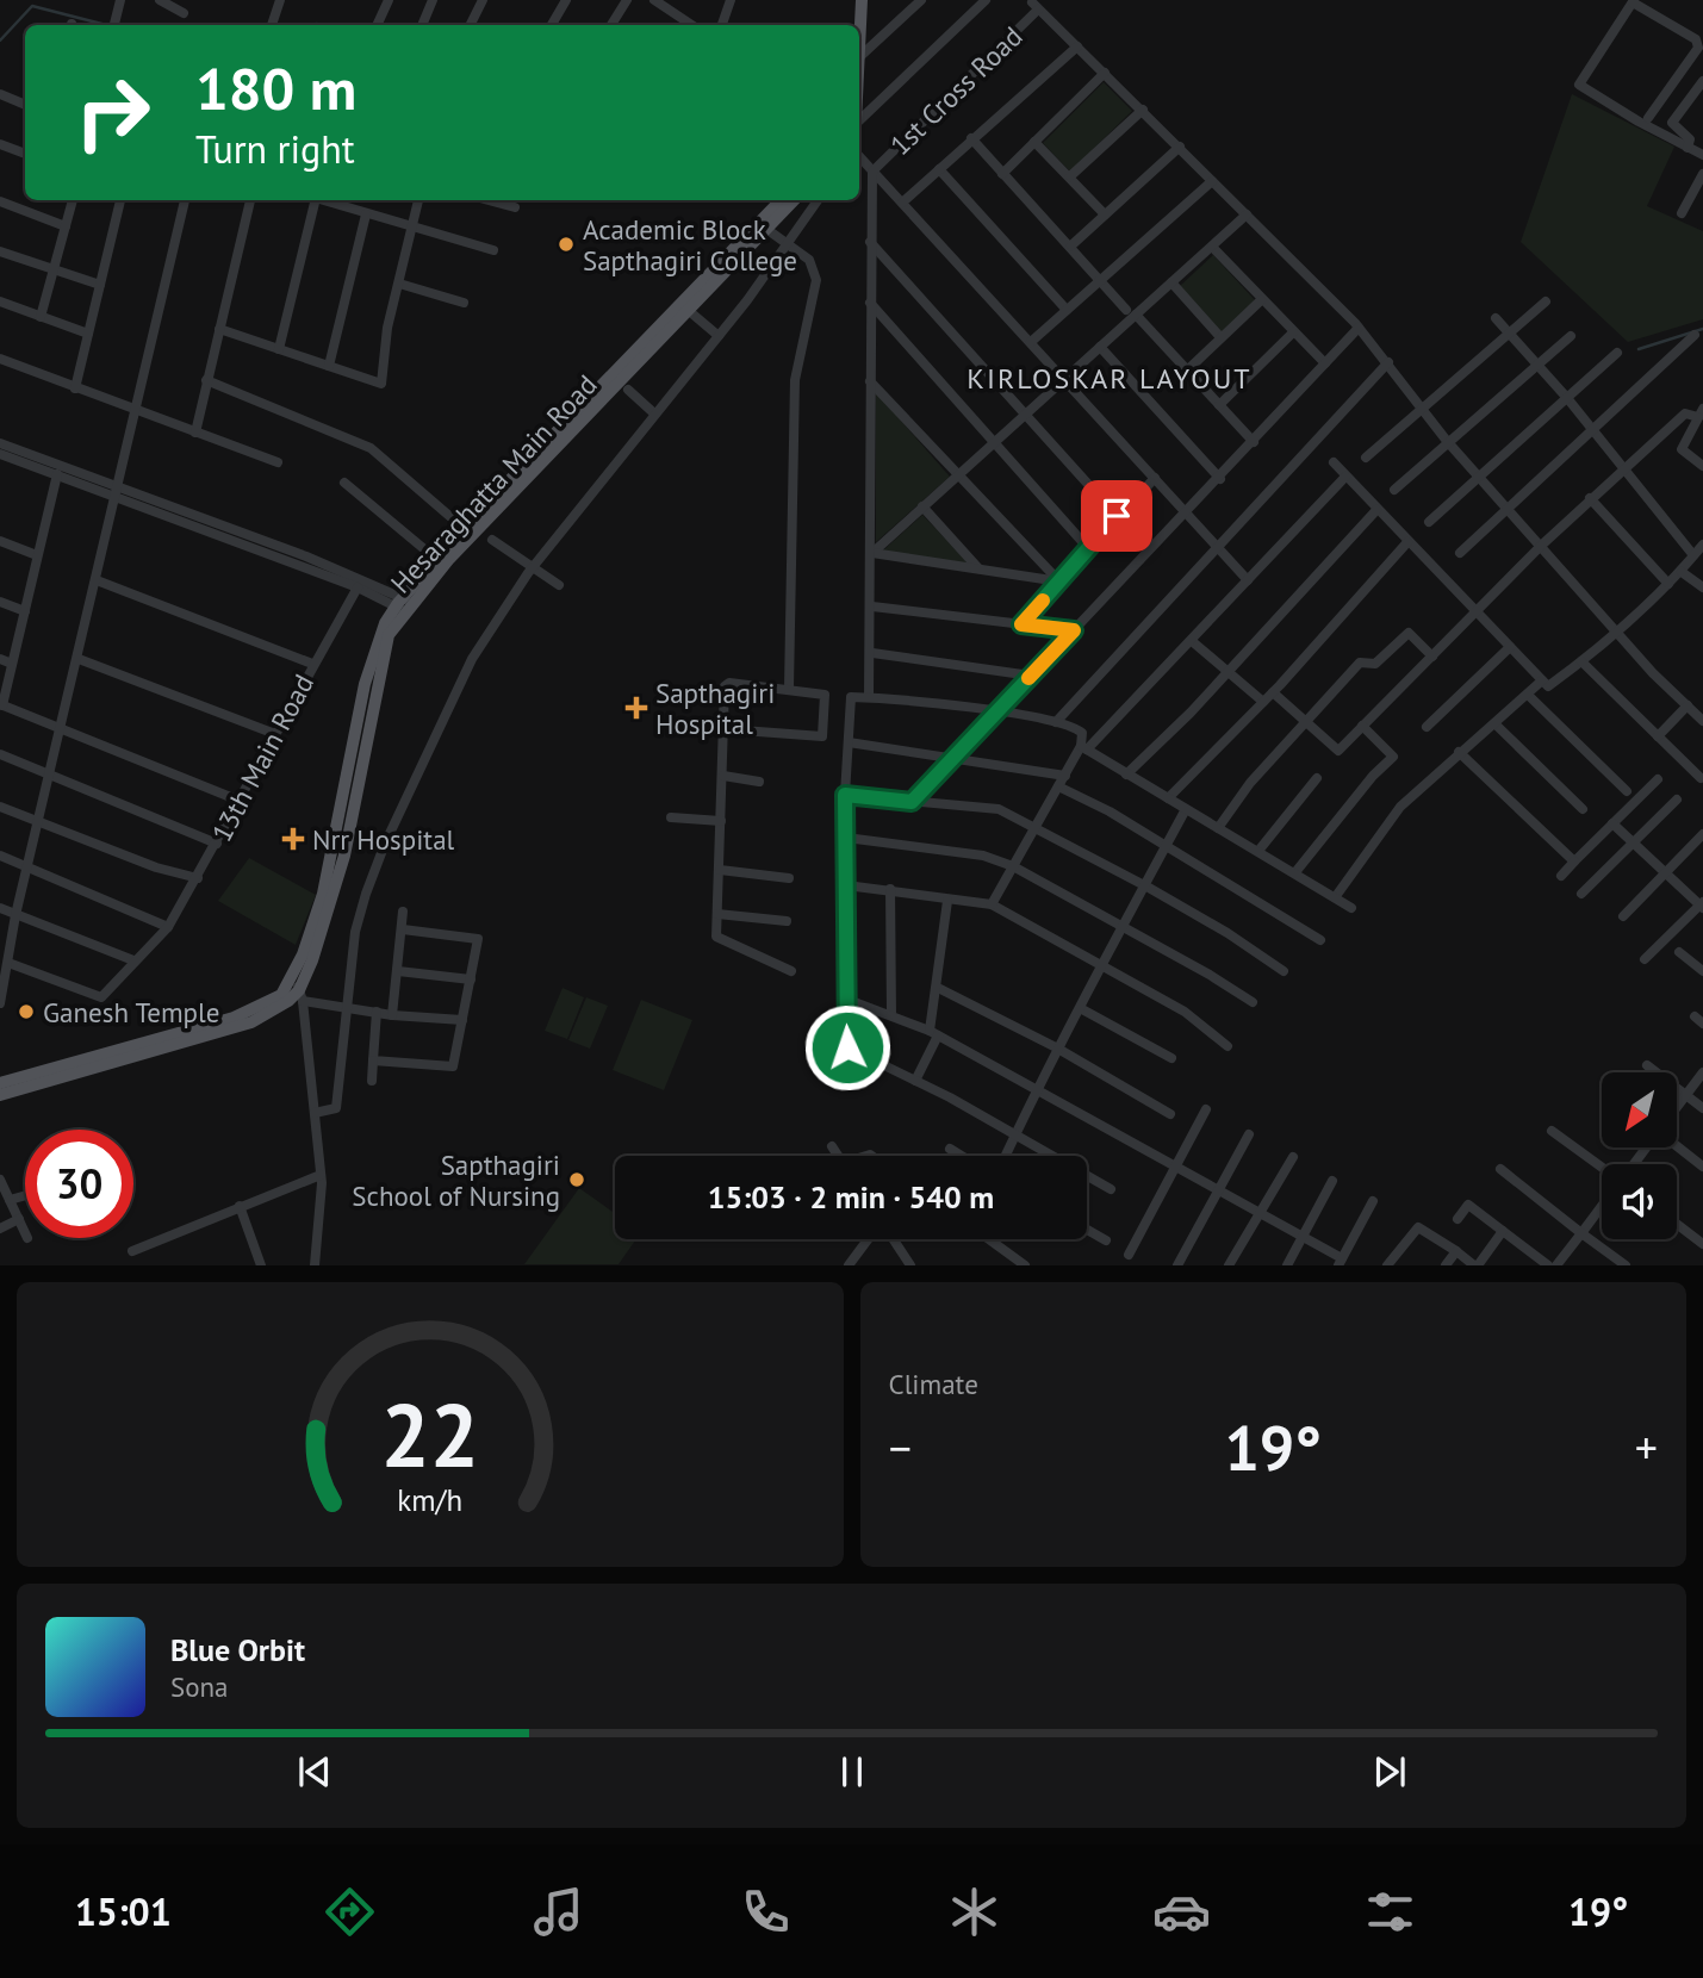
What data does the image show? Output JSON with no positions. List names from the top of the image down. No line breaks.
{"streets":{"main road":["Hesaraghatta Main Road"],"street":["1st Cross Road","13th Main Road"]},"districts":["KIRLOSKAR LAYOUT"],"places":{"other":["Academic Block Sapthagiri College","Ganesh Temple","Sapthagiri School of Nursing"],"health":["Sapthagiri Hospital","Nrr Hospital"]},"north":"bottom left","page":{"turn":["180 m","Turn right"],"limit":"30","trip":"15:03 · 2 min · 540 m","tile":"Climate","heat":["−","19°","+"],"song":["Blue Orbit","Sona"],"tabs":["15:01","19°"],"gauge":["22","km/h"]}}
